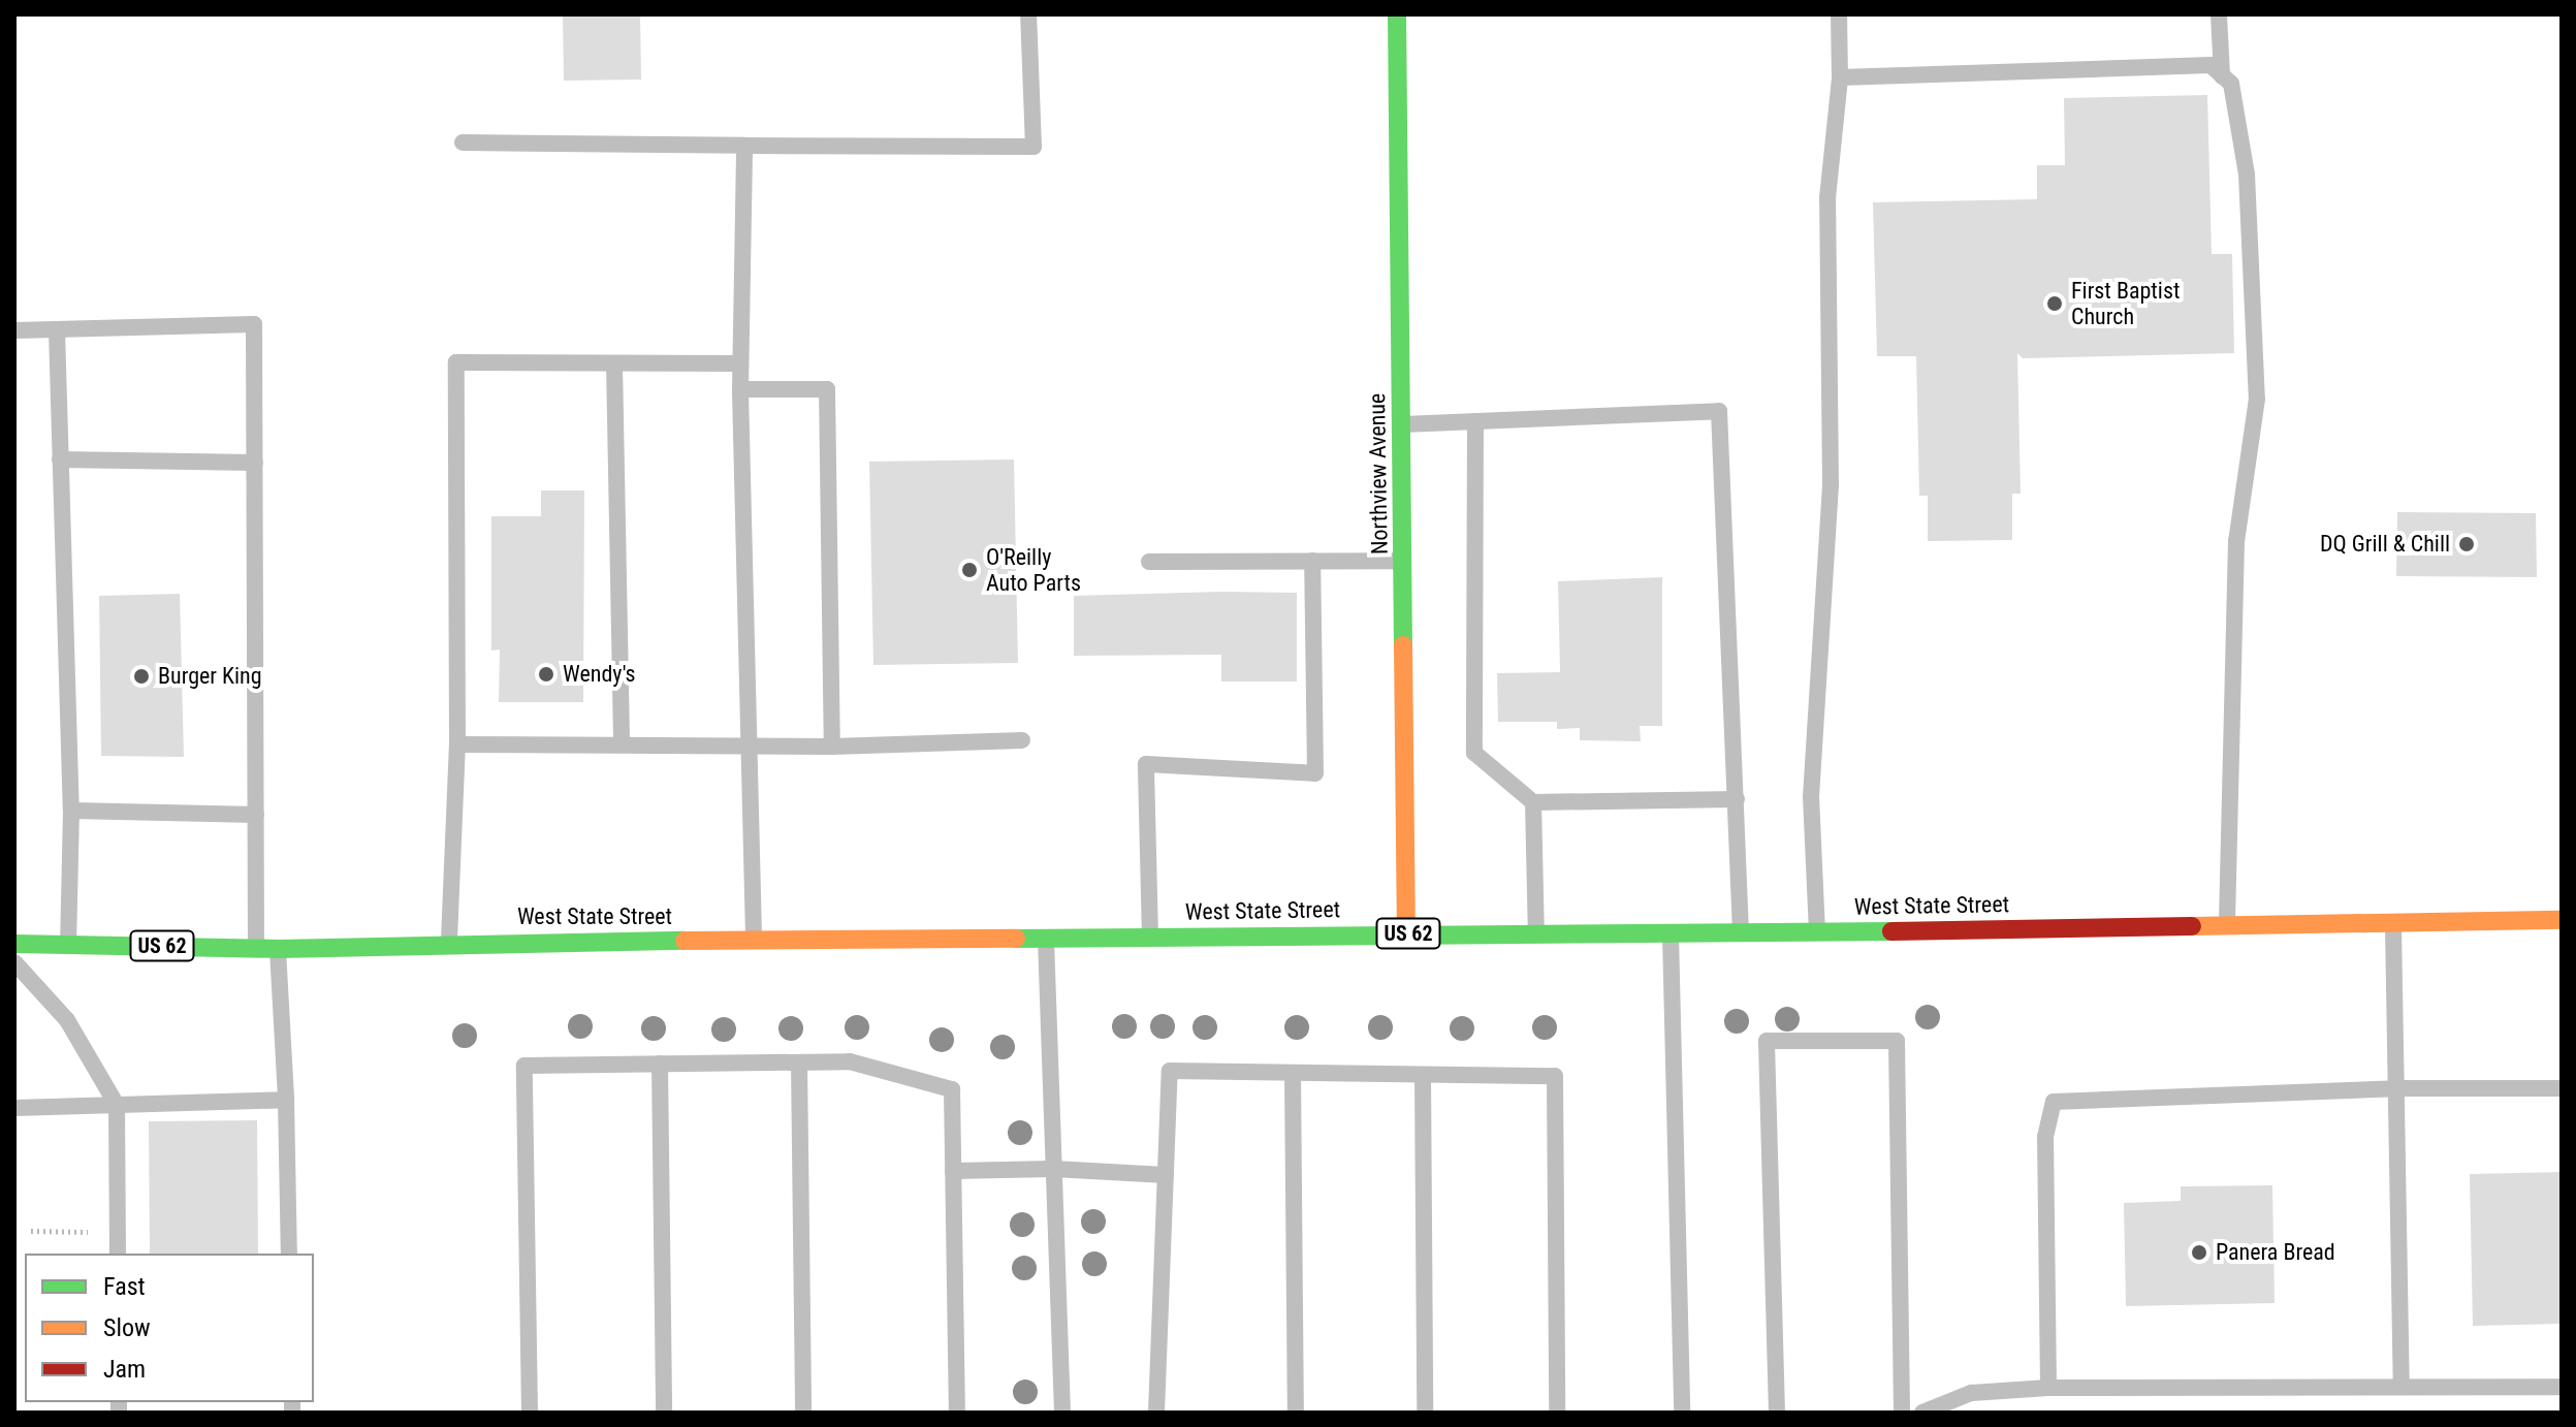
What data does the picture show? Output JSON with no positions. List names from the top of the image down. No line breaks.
{"streets":{"main road":["Northview Avenue","West State Street","US 62"]},"crossings":[["Northview Avenue","West State Street"]],"places":["First Baptist Church","DQ Grill & Chill","O'Reilly Auto Parts","Wendy's","Burger King","Panera Bread"],"legend":["Fast","Slow","Jam"]}
